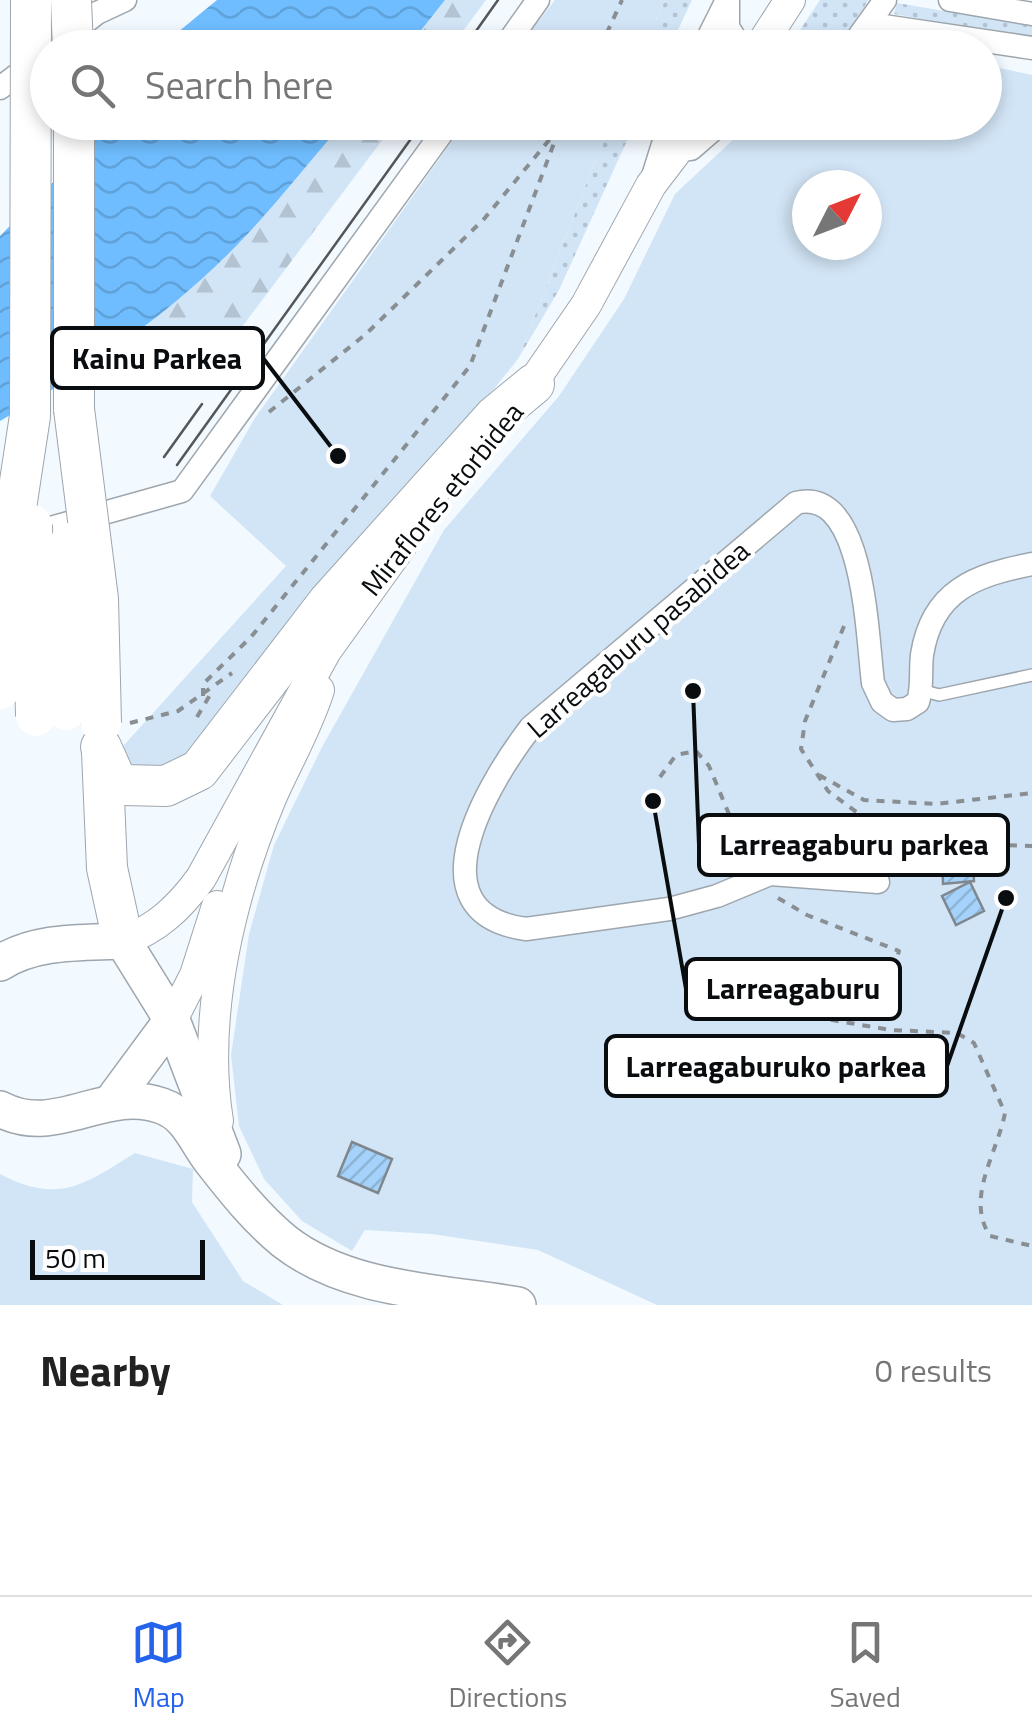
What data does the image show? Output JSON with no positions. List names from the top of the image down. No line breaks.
{"streets":{"main road":["Miraflores etorbidea"],"street":["Larreagaburu pasabidea"]},"places":["Kainu Parkea","Larreagaburu parkea","Larreagaburu","Larreagaburuko parkea"],"scale_bar":"50 m","north":"top right","page":{"search":"Search here","scale":"50 m","heading":["Nearby","0 results"],"nav":["Map","Directions","Saved"]}}
